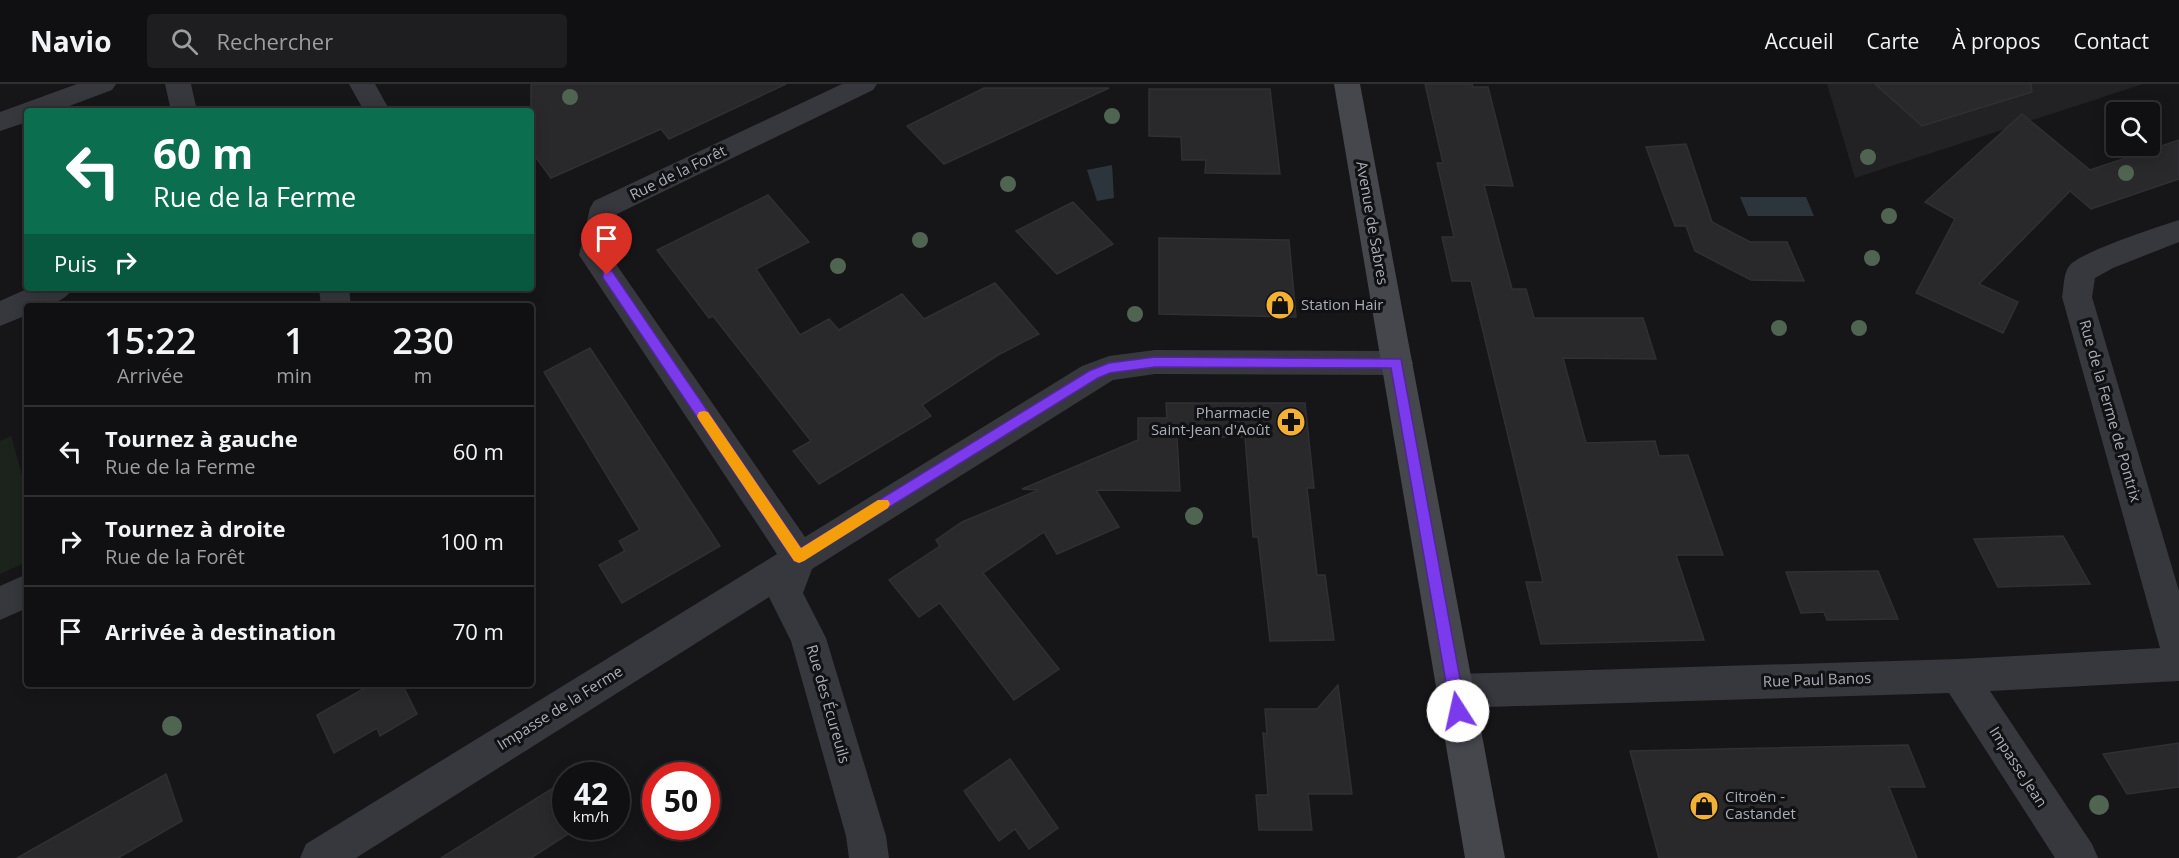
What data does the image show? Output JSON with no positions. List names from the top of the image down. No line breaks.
{"streets":{"main road":["Avenue de Sabres"],"street":["Rue de la Forêt","Rue de la Ferme de Pontrix","Rue Paul Banos","Rue des Écureuils","Impasse de la Ferme","Impasse Jean"]},"crossings":[["Rue de la Forêt","Rue des Écureuils"],["Rue de la Forêt","Impasse de la Ferme"],["Avenue de Sabres","Rue Paul Banos"],["Avenue de Sabres","Impasse de la Ferme"],["Rue Paul Banos","Impasse Jean"],["Rue des Écureuils","Impasse de la Ferme"]],"places":{"shop":["Station Hair","Citroën - Castandet"],"pharmacy":["Pharmacie Saint-Jean d'Août"]},"page":{"header":"Navio","search":"Rechercher","nav":["Accueil","Carte","À propos","Contact"],"turn":["60 m","Rue de la Ferme"],"then":"Puis","eta":["15:22","Arrivée","1","min","230","m"],"list":[{"name":"Tournez à gauche","note":"Rue de la Ferme","value":"60 m"},{"name":"Tournez à droite","note":"Rue de la Forêt","value":"100 m"},{"name":"Arrivée à destination","value":"70 m"}],"speed":"42 km/h","limit":"50"}}
